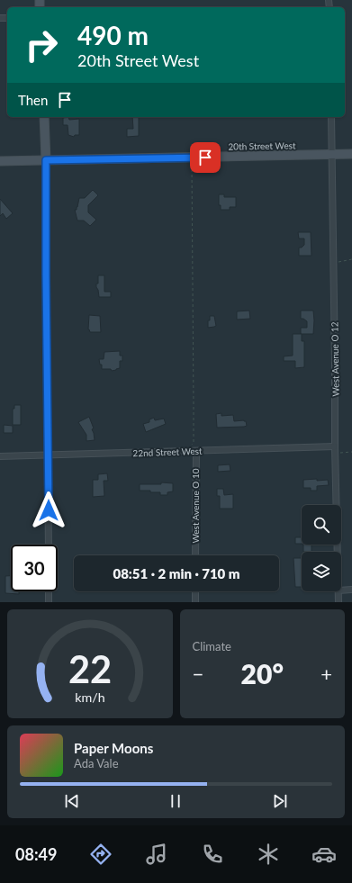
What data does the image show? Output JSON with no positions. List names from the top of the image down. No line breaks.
{"streets":{"main road":["20th Street West"],"street":["West Avenue O 12","22nd Street West","West Avenue O 10"]},"crossings":[["20th Street West","West Avenue O 12"],["West Avenue O 12","22nd Street West"],["22nd Street West","West Avenue O 10"]],"page":{"turn":["490 m","20th Street West"],"then":"Then","limit":"30","trip":"08:51 · 2 min · 710 m","tile":"Climate","heat":["−","20°","+"],"song":["Paper Moons","Ada Vale"],"tabs":"08:49","gauge":["22","km/h"]}}
